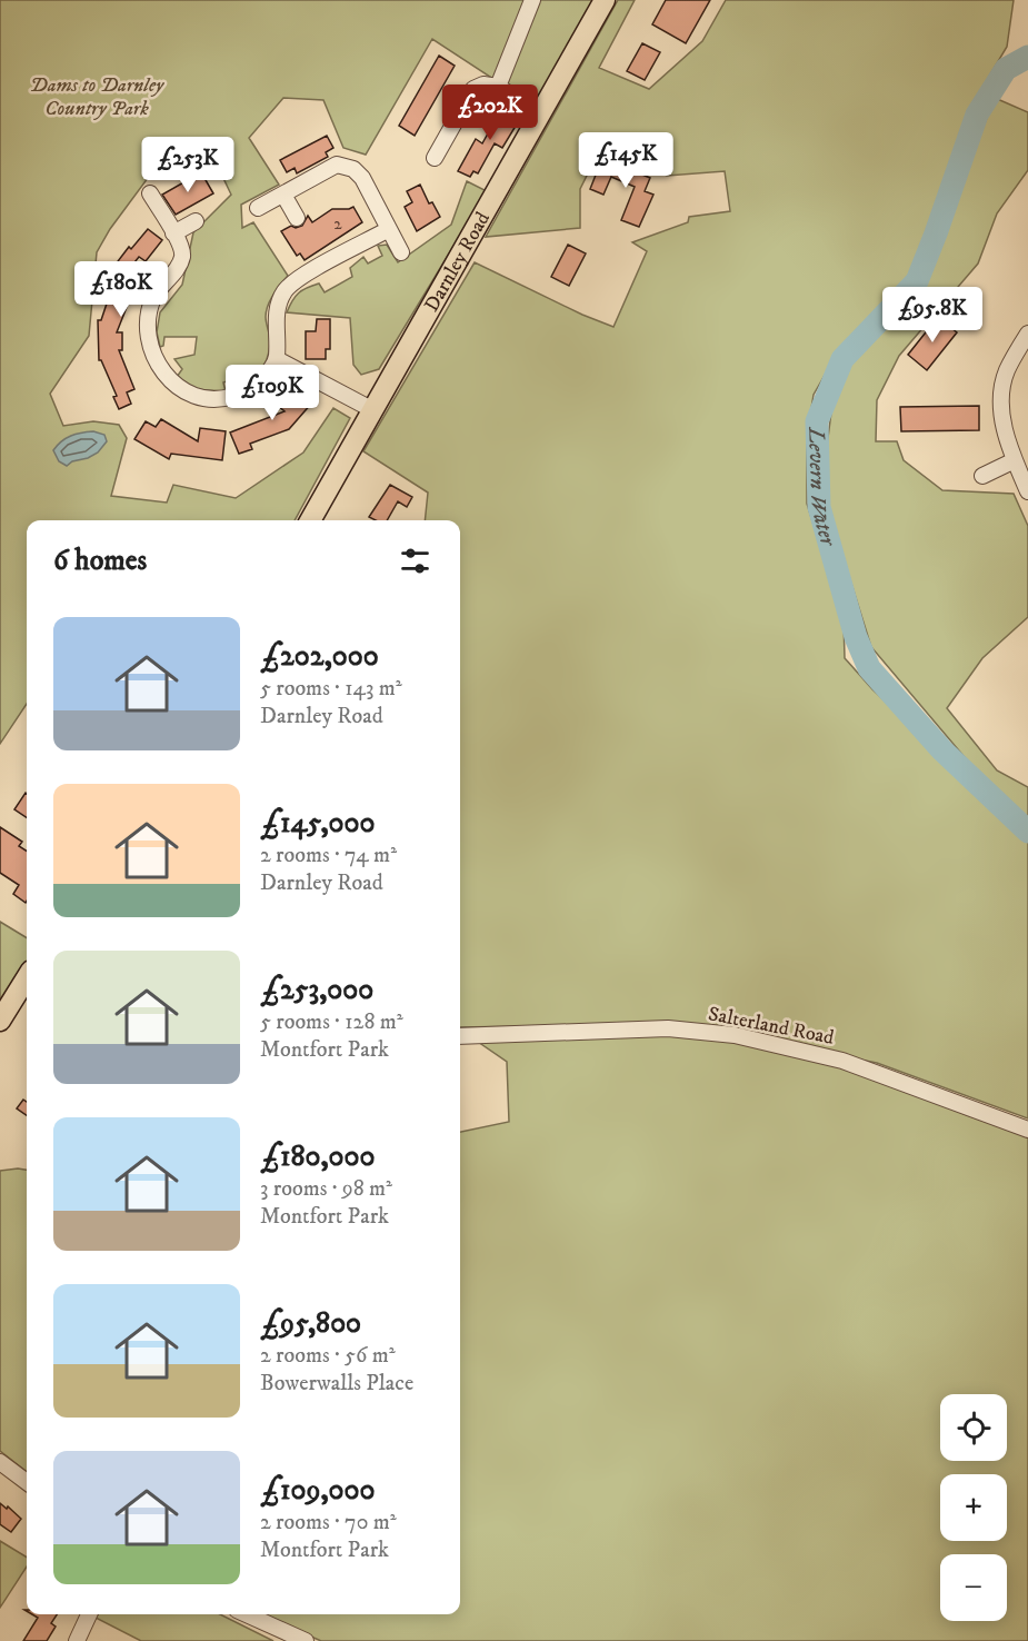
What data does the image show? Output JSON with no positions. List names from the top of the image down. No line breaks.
{"streets":{"main road":["Darnley Road"],"street":["Salterland Road"]},"water":["Levern Water"],"parks":["Dams to Darnley Country Park"],"house_numbers":["2"],"page":{"price":["£202K","£145K","£253K","£180K","£95.8K","£109K"],"heading":"6 homes","list":[{"name":"£202,000","note":"5 rooms · 143 m² · Darnley Road"},{"name":"£145,000","note":"2 rooms · 74 m² · Darnley Road"},{"name":"£253,000","note":"5 rooms · 128 m² · Montfort Park"},{"name":"£180,000","note":"3 rooms · 98 m² · Montfort Park"},{"name":"£95,800","note":"2 rooms · 56 m² · Bowerwalls Place"},{"name":"£109,000","note":"2 rooms · 70 m² · Montfort Park"}],"map_buttons":["+","−"]}}
